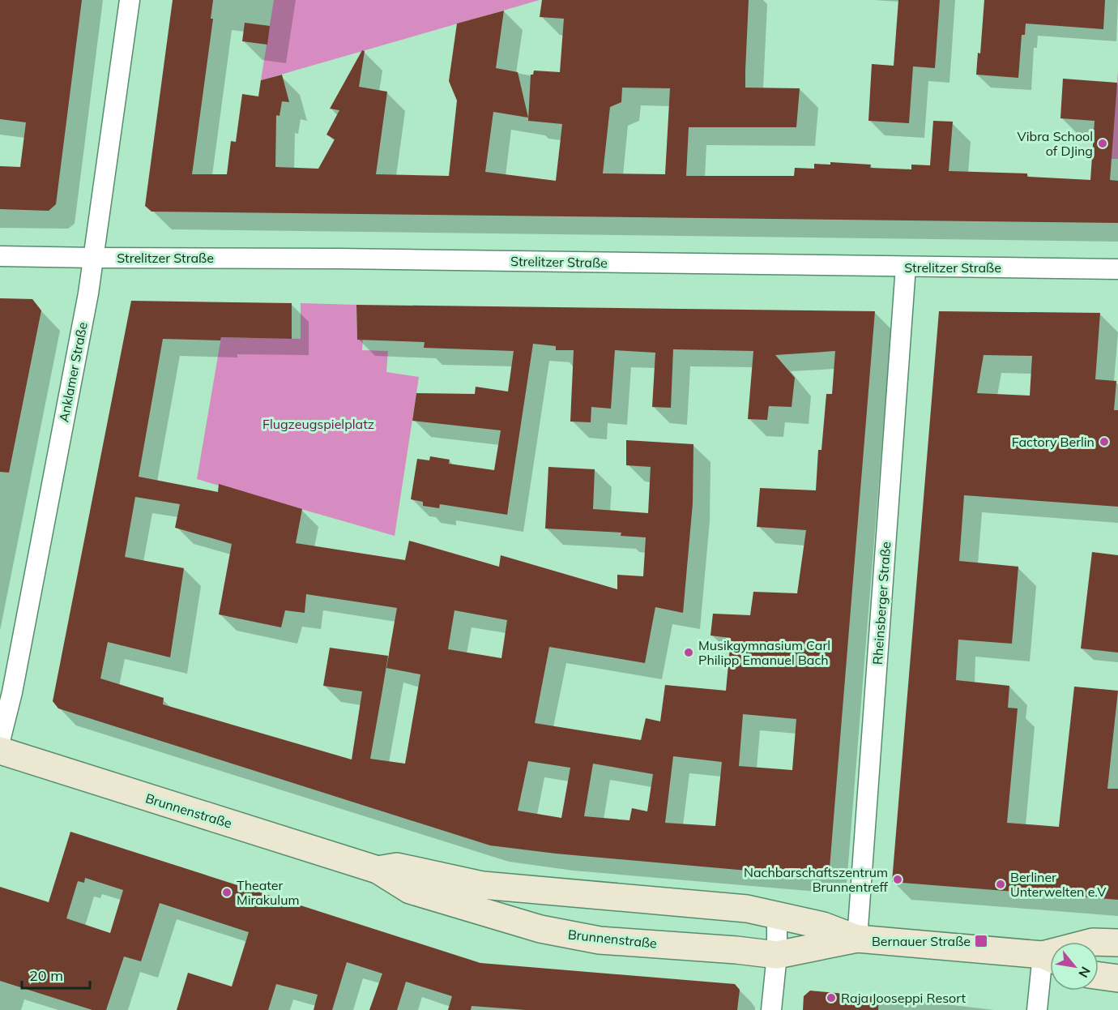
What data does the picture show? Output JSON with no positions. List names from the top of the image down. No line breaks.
{"streets":{"main road":["Brunnenstraße"],"street":["Strelitzer Straße","Anklamer Straße","Rheinsberger Straße"]},"crossings":[["Strelitzer Straße","Anklamer Straße"],["Strelitzer Straße","Rheinsberger Straße"],["Rheinsberger Straße","Brunnenstraße"]],"parks":["Flugzeugspielplatz"],"places":{"other":["Vibra School of DJing","Factory Berlin","Musikgymnasium Carl Philipp Emanuel Bach","Nachbarschaftszentrum Brunnentreff","Berliner Unterwelten e.V","Theater Mirakulum","Raja Jooseppi Resort"],"transit":["Bernauer Straße"]},"scale_bar":"20 m","north":"bottom right"}
